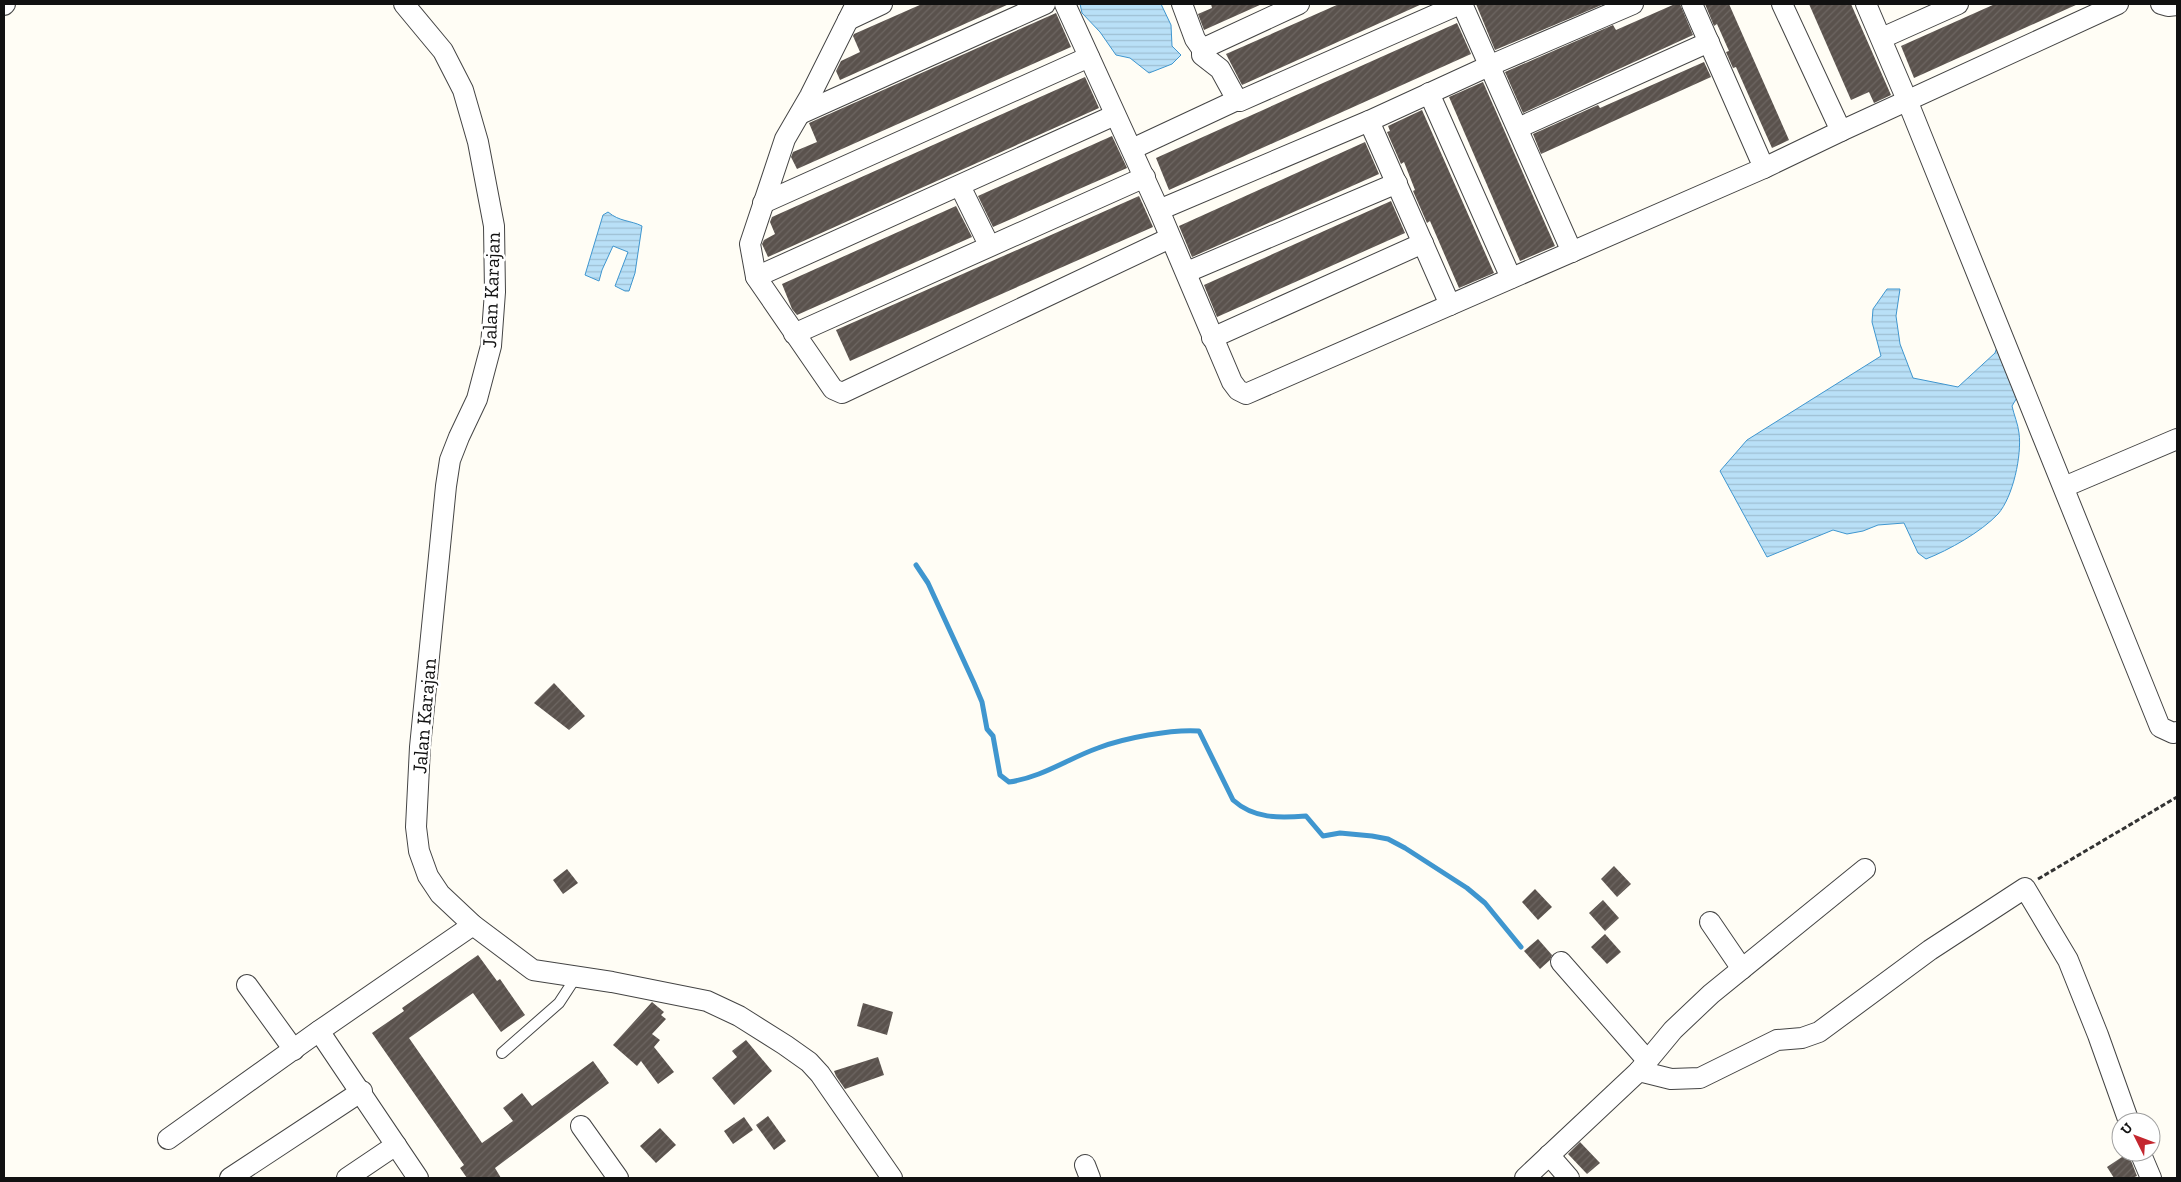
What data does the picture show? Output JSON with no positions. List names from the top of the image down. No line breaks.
{"streets":{"street":["Jalan Karajan"]},"north":"top left"}
